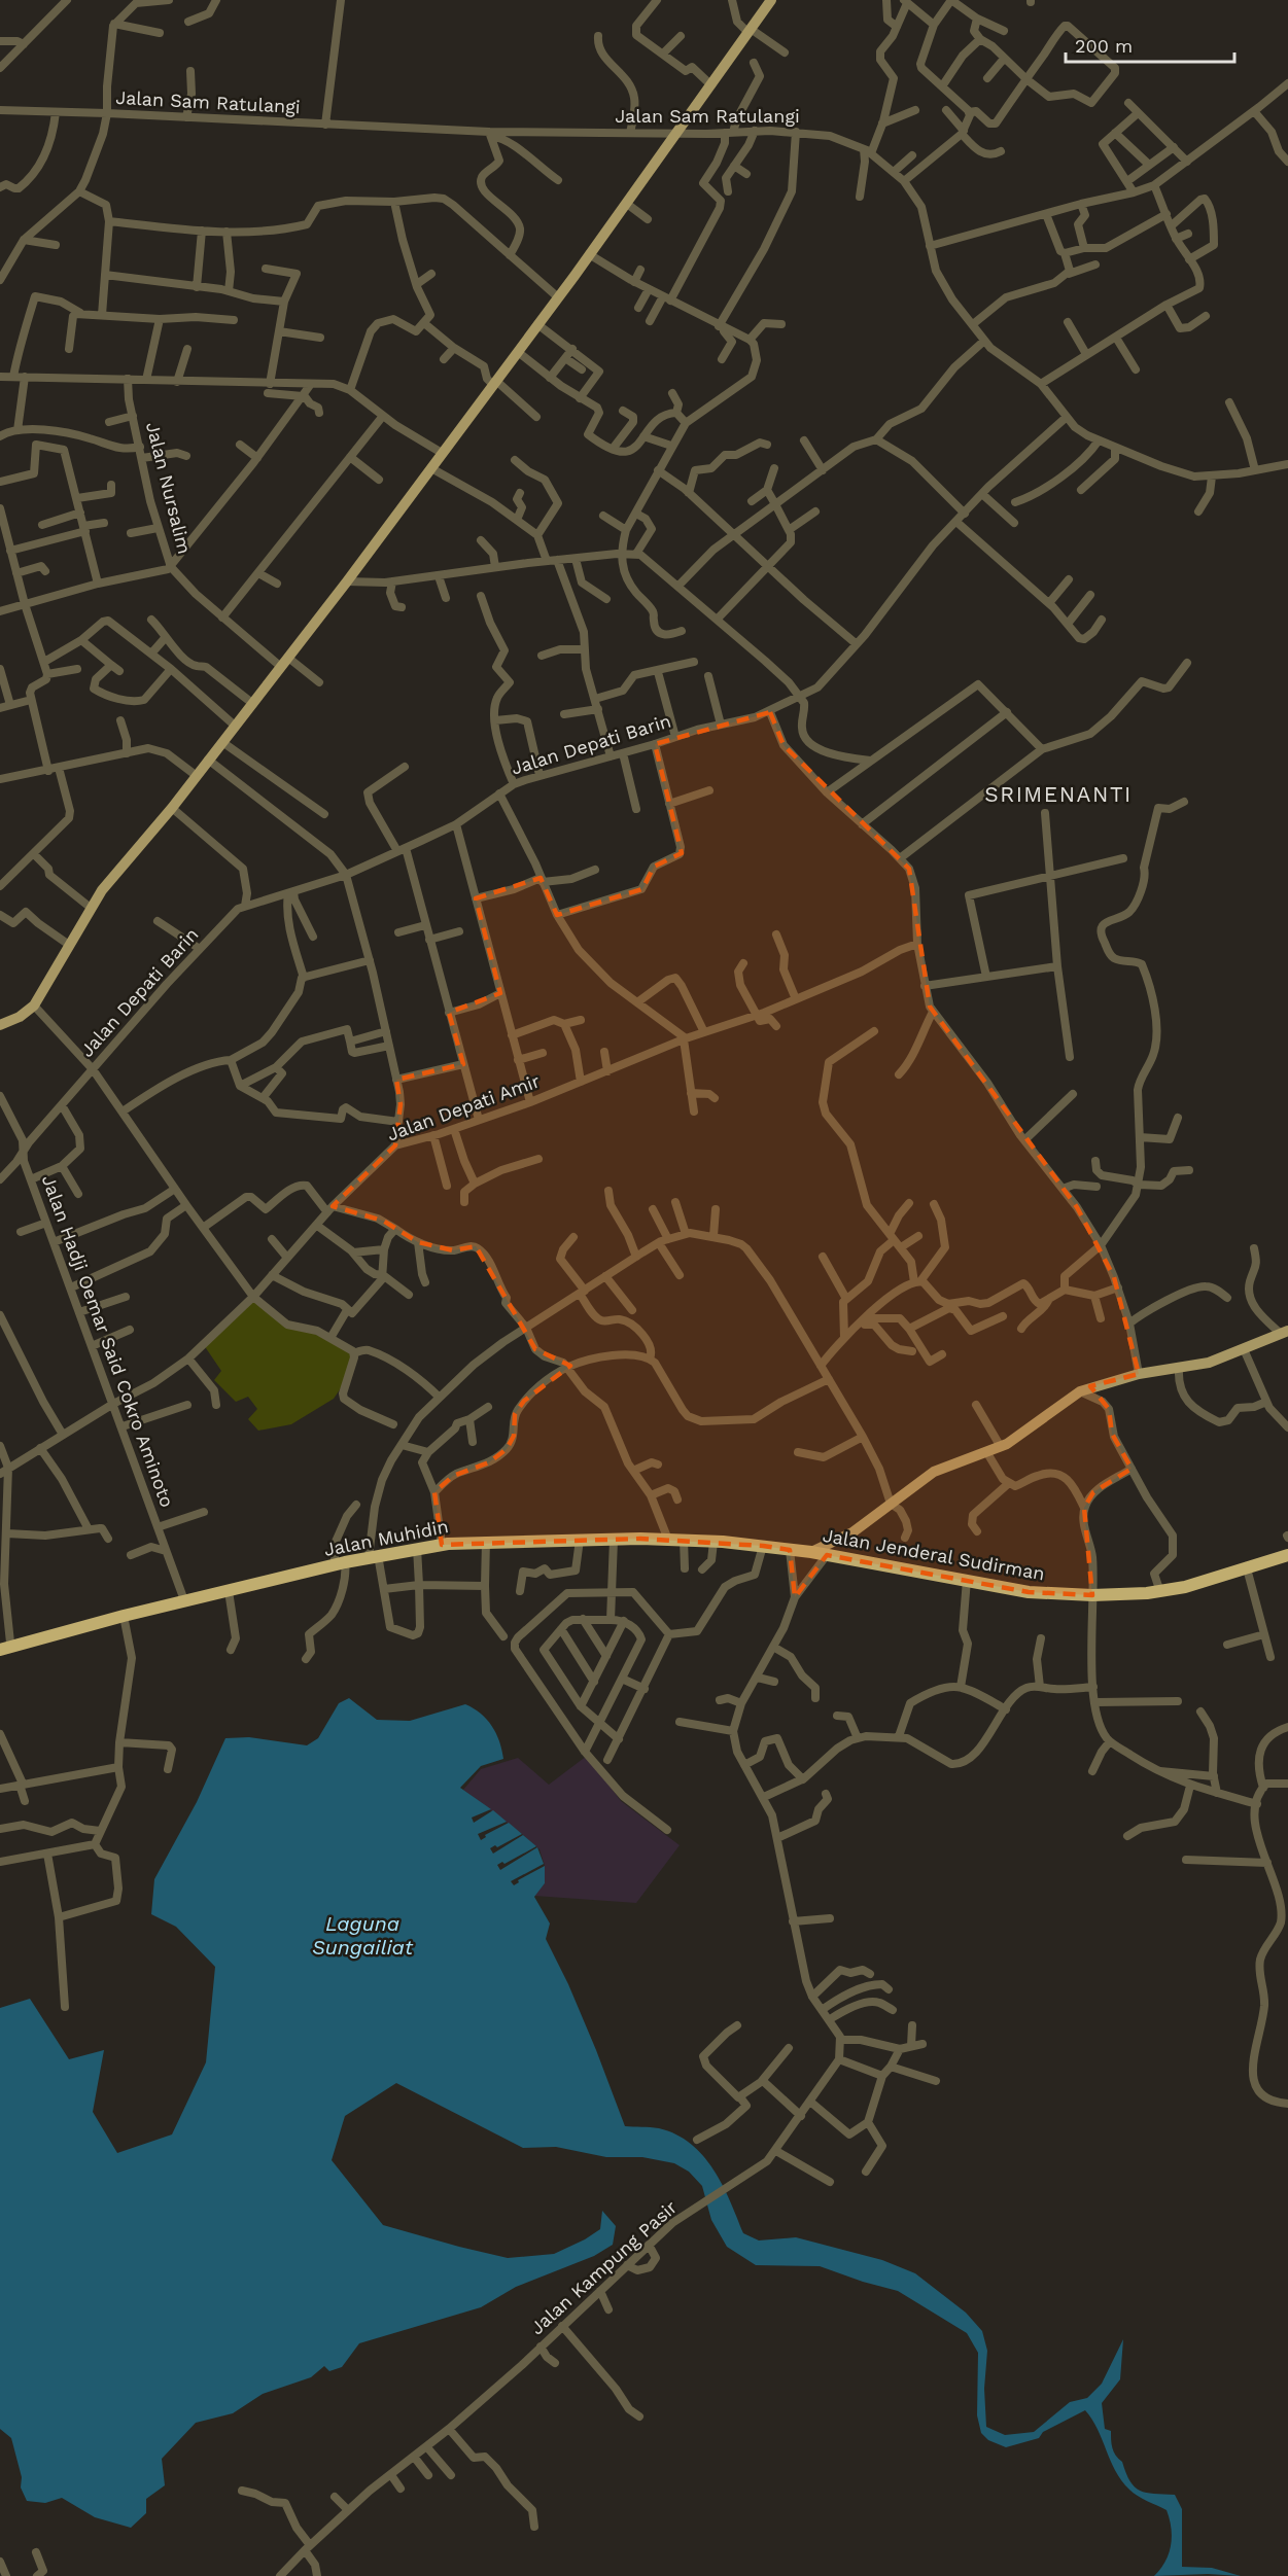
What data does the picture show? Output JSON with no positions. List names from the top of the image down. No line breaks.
{"streets":{"highway":["Jalan Muhidin","Jalan Jenderal Sudirman"],"street":["Jalan Sam Ratulangi","Jalan Nursalim","Jalan Depati Barin","Jalan Depati Amir","Jalan Hadji Oemar Said Cokro Aminoto","Jalan Kampung Pasir"]},"crossings":[["Jalan Sam Ratulangi","Jalan Depati Barin"],["Jalan Depati Barin","Jalan Hadji Oemar Said Cokro Aminoto"],["Jalan Depati Amir","Jalan Hadji Oemar Said Cokro Aminoto"],["Jalan Hadji Oemar Said Cokro Aminoto","Jalan Muhidin"],["Jalan Muhidin","Jalan Jenderal Sudirman"]],"districts":["SRIMENANTI"],"water":["Laguna Sungailiat"],"scale_bar":"200 m"}
